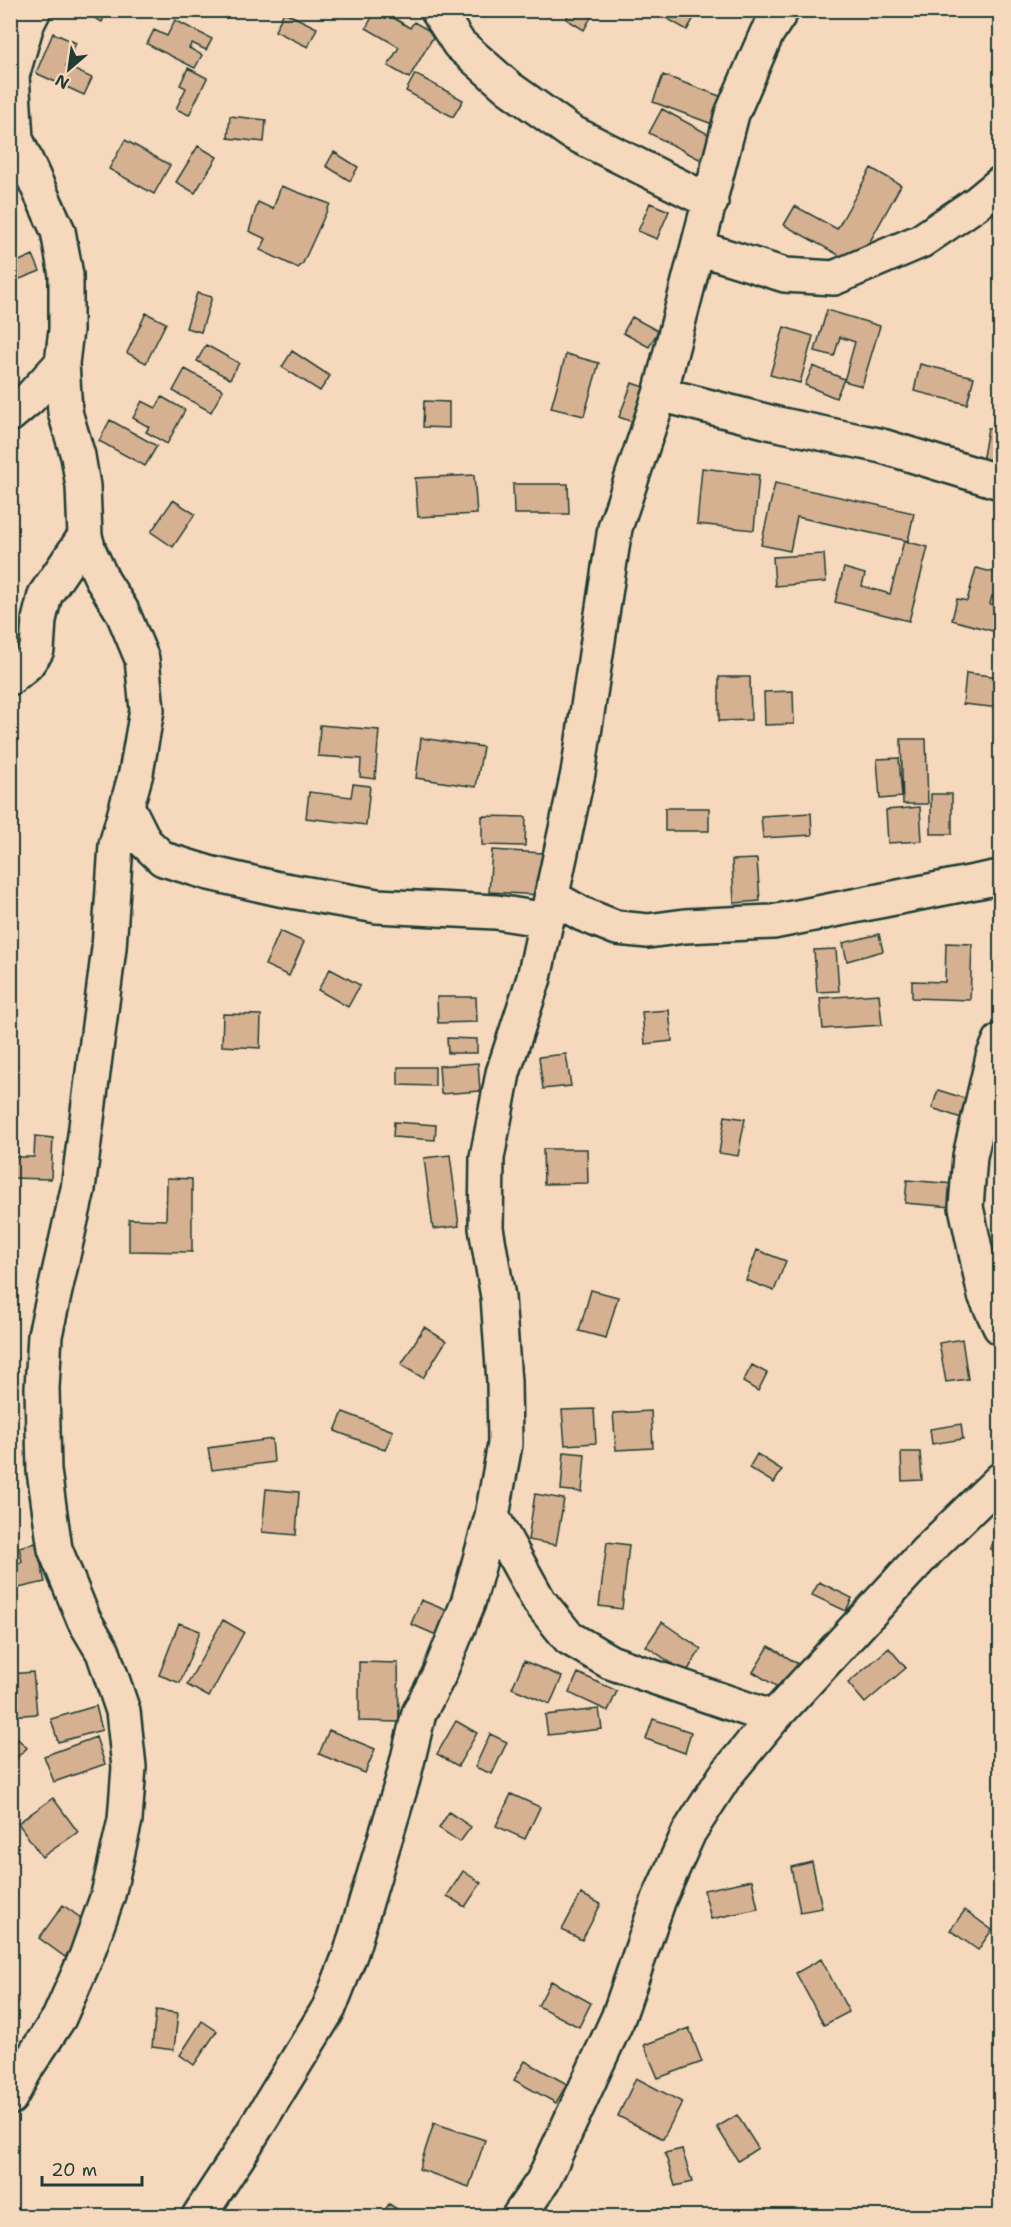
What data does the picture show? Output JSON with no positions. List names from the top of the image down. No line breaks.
{"scale_bar":"20 m","north":"bottom left"}
